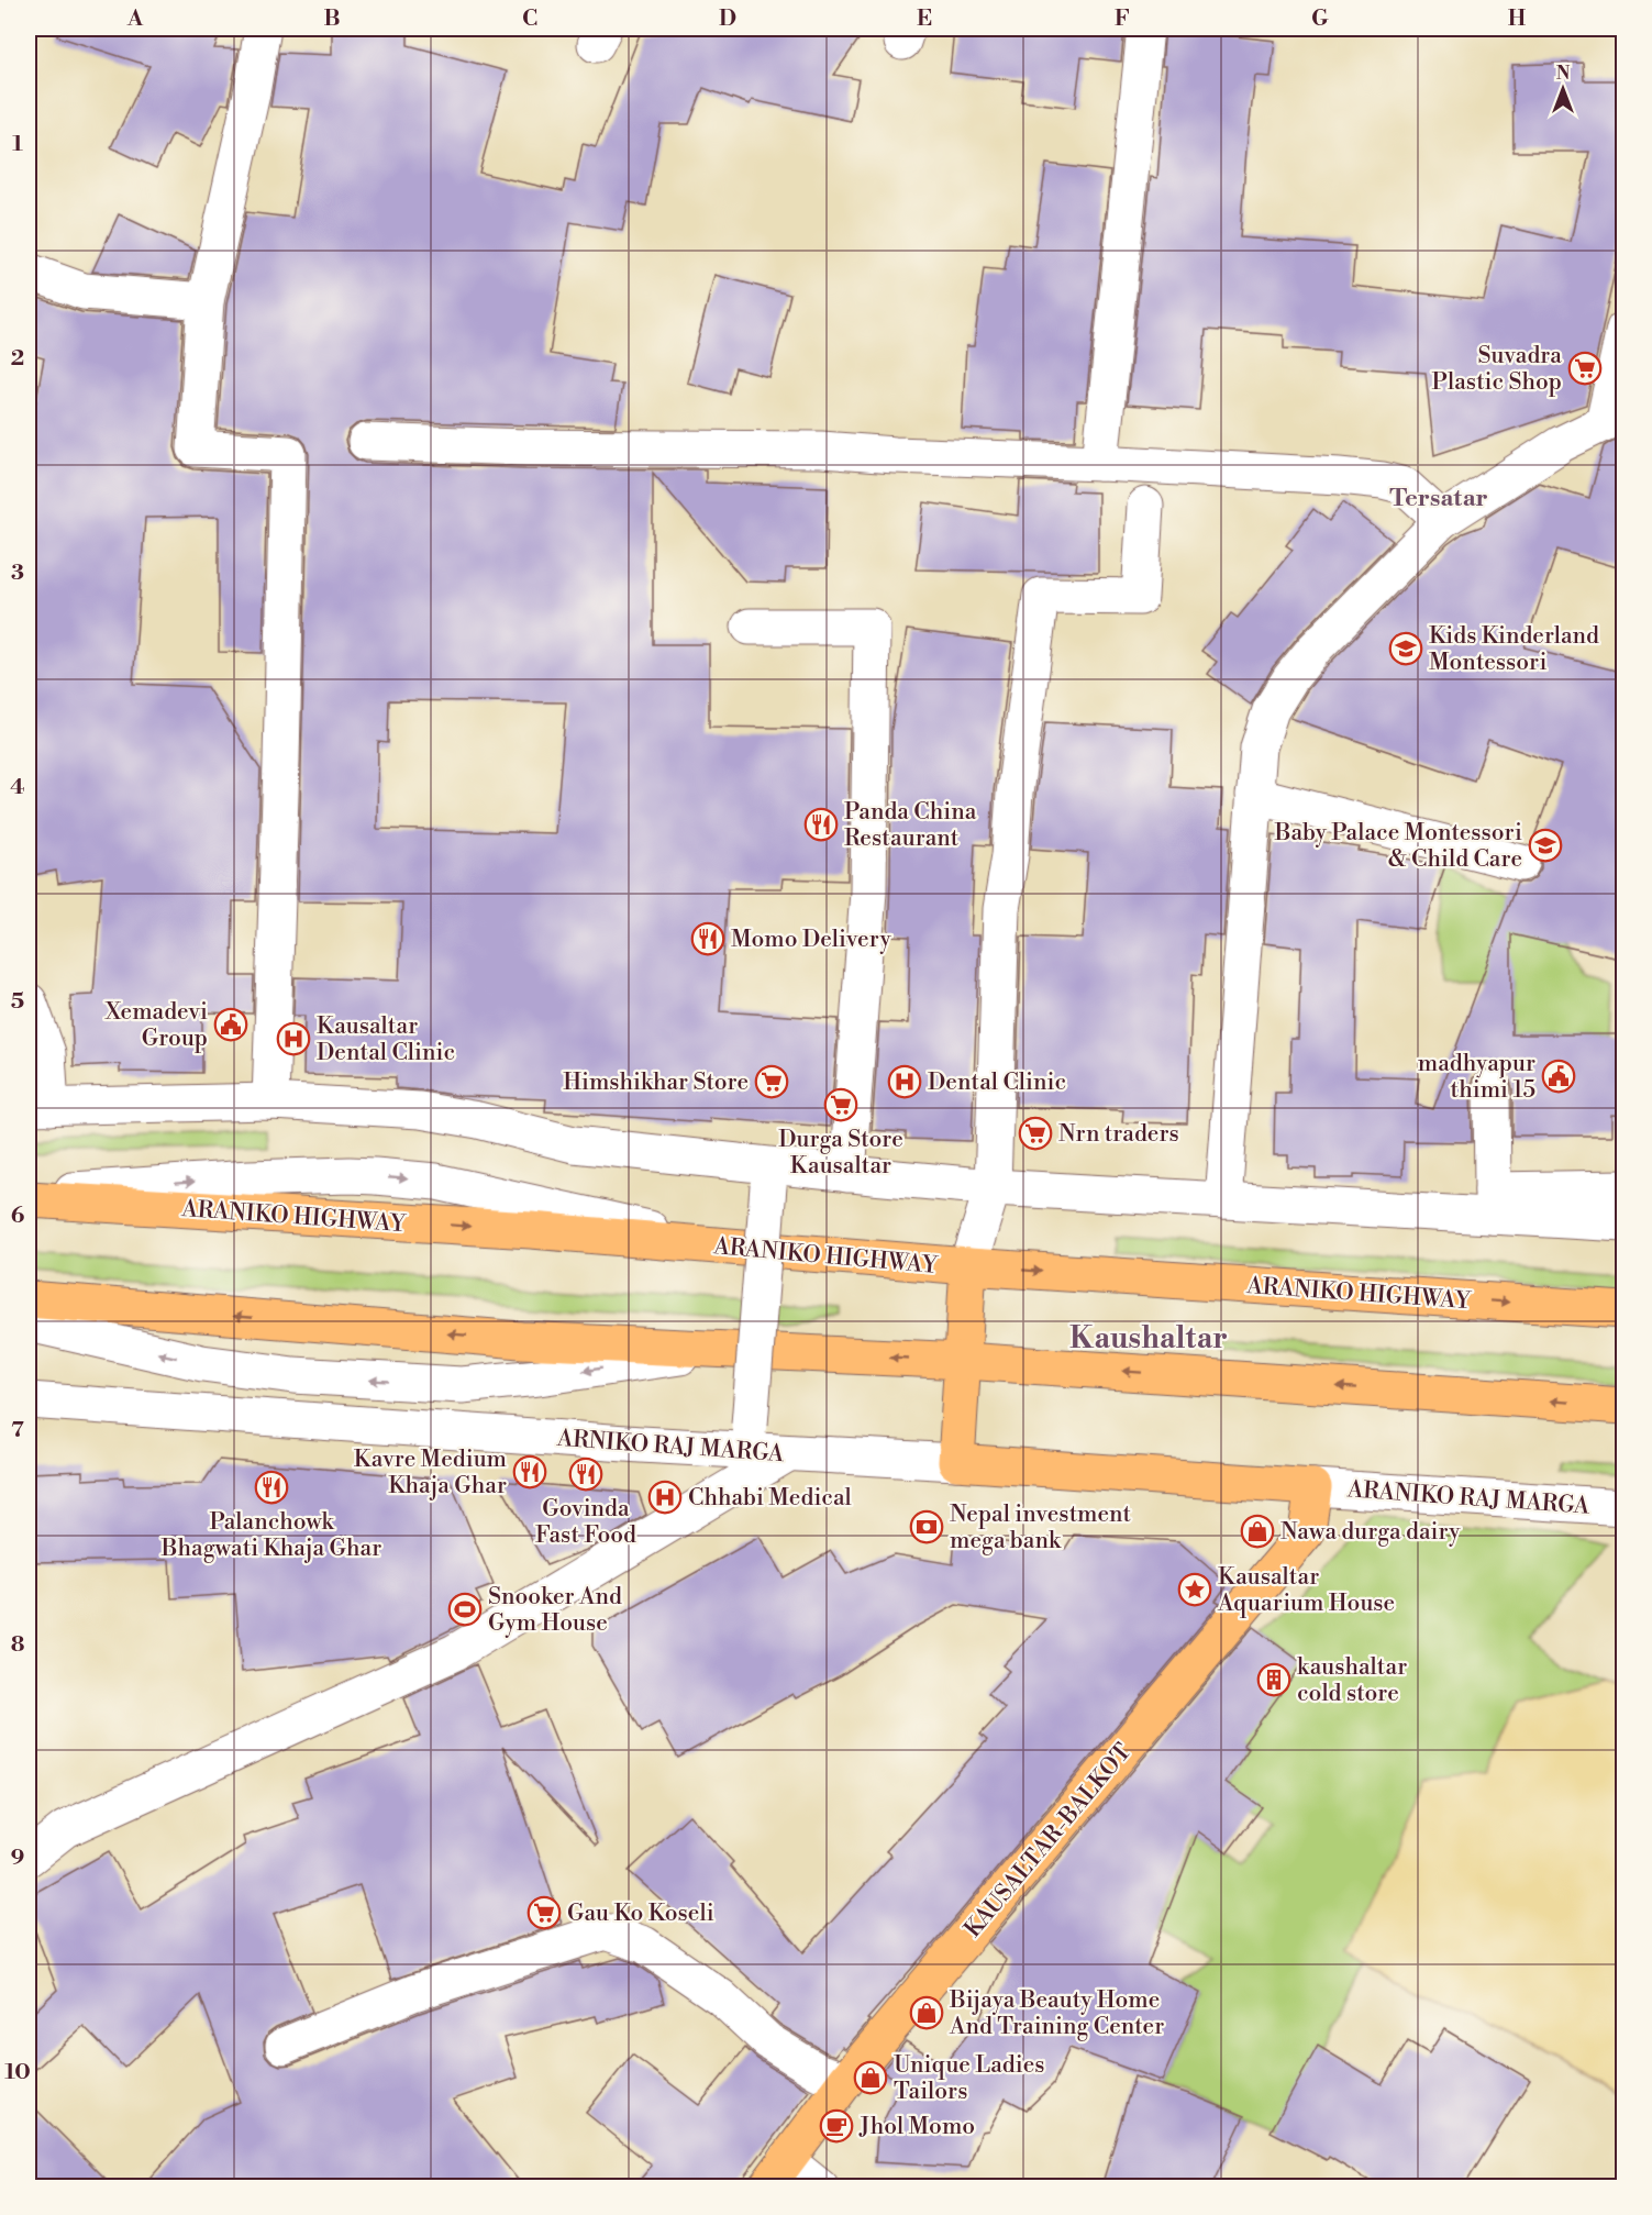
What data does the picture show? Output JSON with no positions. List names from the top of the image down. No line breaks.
{"streets":{"main road":["ARANIKO HIGHWAY","ARNIKO RAJ MARGA","KAUSALTAR-BALKOT"],"street":["ARANIKO RAJ MARGA"]},"crossings":[["ARNIKO RAJ MARGA","ARANIKO RAJ MARGA"],["ARNIKO RAJ MARGA","KAUSALTAR-BALKOT"],["ARANIKO RAJ MARGA","KAUSALTAR-BALKOT"]],"districts":["Tersatar","Kaushaltar"],"places":{"supermarket":["Suvadra Plastic Shop","Himshikhar Store","Durga Store Kausaltar","Nrn traders","Gau Ko Koseli"],"school or university":["Kids Kinderland Montessori","Baby Palace Montessori & Child Care"],"restaurant":["Panda China Restaurant","Momo Delivery","Kavre Medium Khaja Ghar","Govinda Fast Food","Palanchowk Bhagwati Khaja Ghar"],"public building":["Xemadevi Group","madhyapur thimi 15"],"hospital":["Kausaltar Dental Clinic","Dental Clinic","Chhabi Medical"],"bank":["Nepal investment mega bank"],"shop":["Nawa durga dairy","Bijaya Beauty Home And Training Center","Unique Ladies Tailors"],"place":["Kausaltar Aquarium House"],"sports":["Snooker And Gym House"],"building":["kaushaltar cold store"],"cafe":["Jhol Momo"]},"north":"top","grid":{"columns":["A","B","C","D","E","F","G","H"],"rows":["1","2","3","4","5","6","7","8","9","10"]}}
